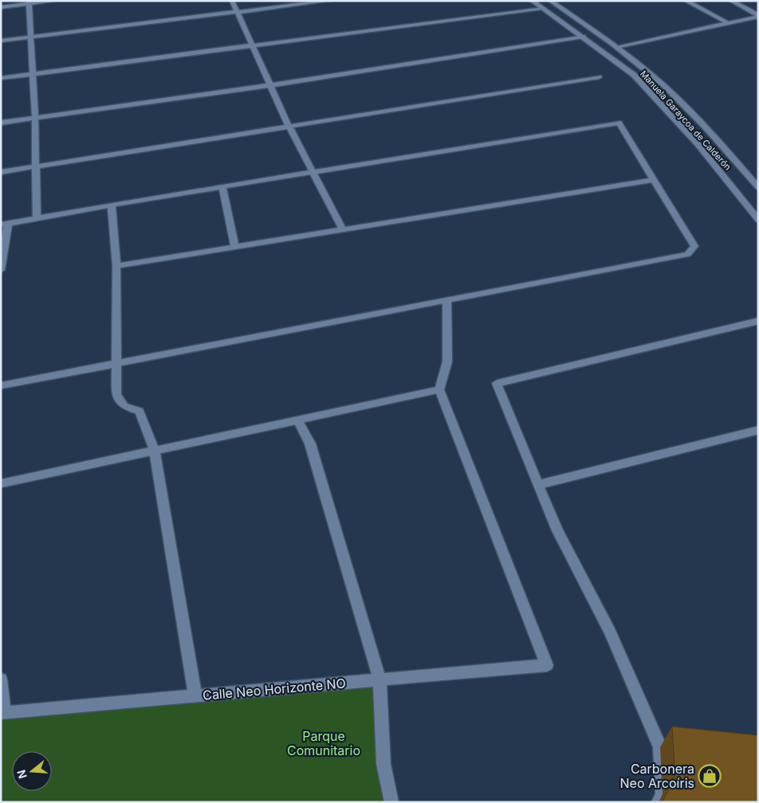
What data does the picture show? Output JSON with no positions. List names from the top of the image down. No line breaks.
{"streets":{"street":["Manuela Garaycoa de Calderón","Calle Neo Horizonte NO"]},"parks":["Parque Comunitario"],"places":{"shop":["Carbonera Neo Arcoíris"]},"north":"left"}
